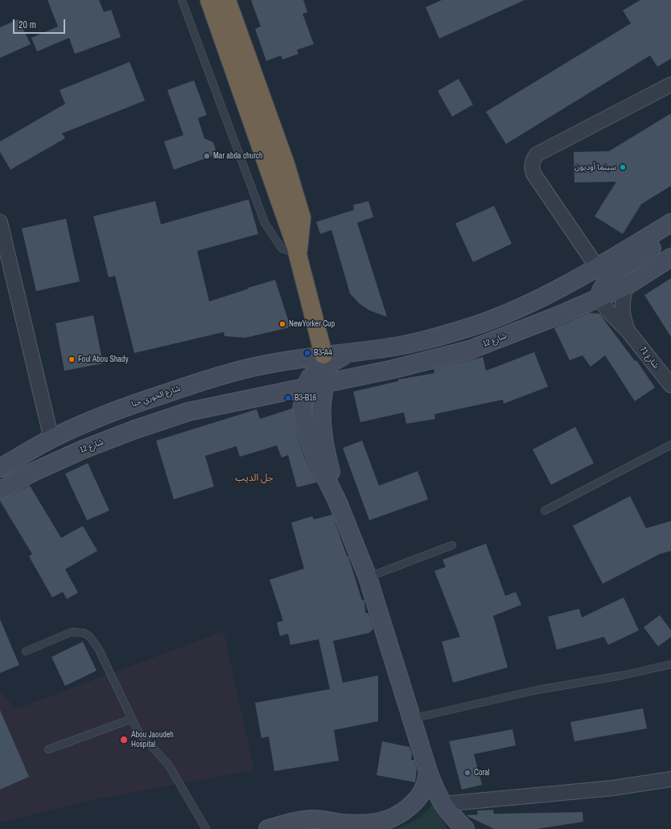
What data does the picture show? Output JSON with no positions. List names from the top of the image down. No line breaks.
{"streets":{"street":["شارع 12","شارع 71","شارع الخوري حنا"]},"crossings":[["شارع 12","شارع 71"],["شارع 12","شارع الخوري حنا"]],"districts":["جل الديب"],"places":["Mar abda church","سينما أوديون","NewYorker Cup","B3-A4","Foul Abou Shady","B3-B16","Abou Jaoudeh Hospital","Coral"],"scale_bar":"20 m"}
